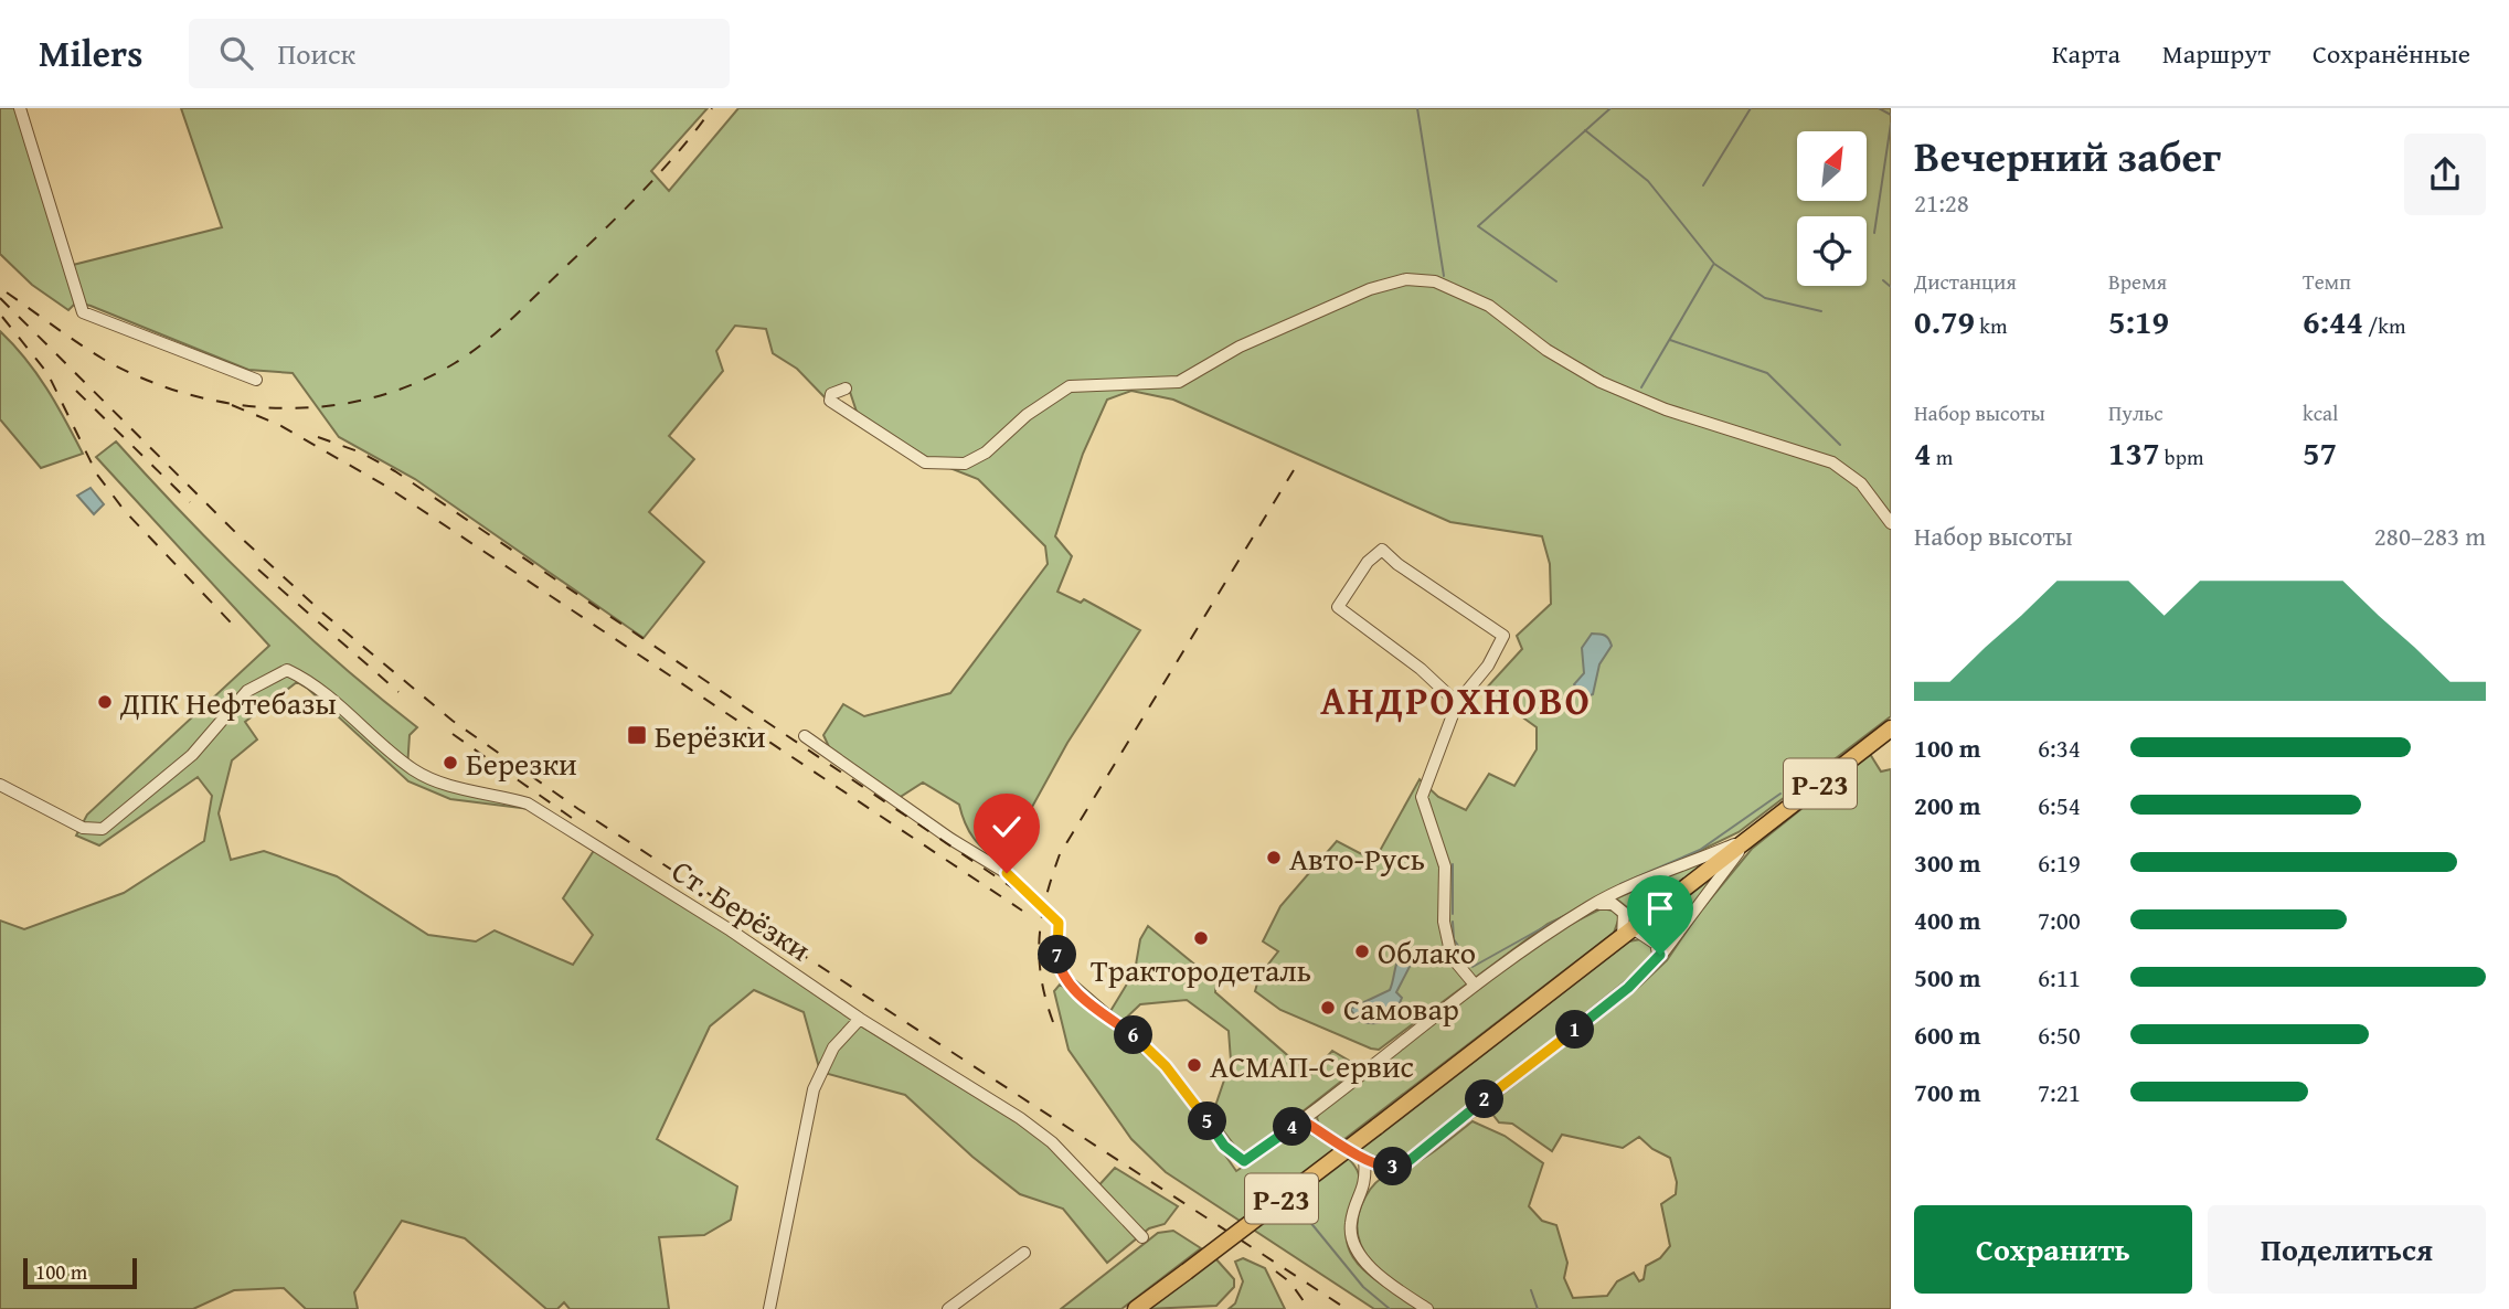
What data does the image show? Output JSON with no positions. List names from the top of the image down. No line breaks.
{"streets":{"highway":["Р-23"],"street":["Ст. Берёзки"]},"districts":["АНДРОХНОВО"],"places":{"other":["ДПК Нефтебазы","Березки","Авто-Русь","Трактородеталь","Облако","Самовар","АСМАП-Сервис"],"transit":["Берёзки"]},"scale_bar":"100 m","north":"top right","page":{"header":"Milers","search":"Поиск","nav":["Карта","Маршрут","Сохранённые"],"heading":["Вечерний забег","21:28"],"stats":[["Дистанция","0.79 km"],["Время","5:19"],["Темп","6:44 /km"],["Набор высоты","4 m"],["Пульс","137 bpm"],["kcal","57"]],"chart":["Набор высоты","280–283 m"],"list":[{"name":"100 m","note":"6:34"},{"name":"200 m","note":"6:54"},{"name":"300 m","note":"6:19"},{"name":"400 m","note":"7:00"},{"name":"500 m","note":"6:11"},{"name":"600 m","note":"6:50"},{"name":"700 m","note":"7:21"}],"pins":["7","1","6","2","5","4","3"],"buttons":["Сохранить","Поделиться"],"scale":"100 m"}}
